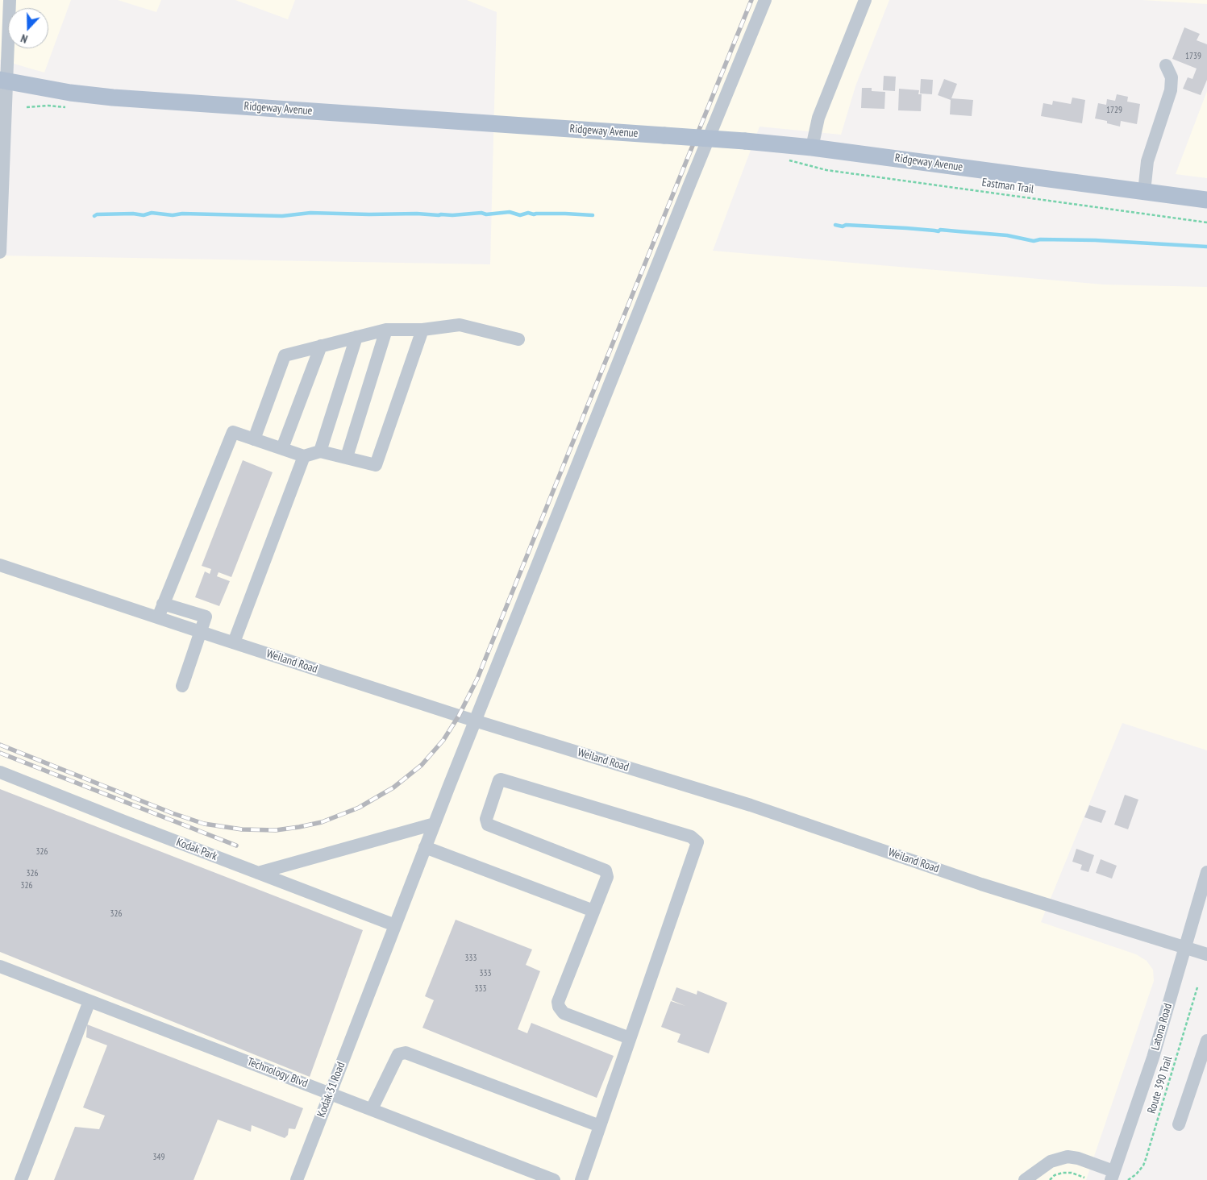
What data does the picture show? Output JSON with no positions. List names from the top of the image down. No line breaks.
{"streets":{"main road":["Ridgeway Avenue"],"street":["Weiland Road","Kodak Park","Latona Road","Technology Blvd","Kodak 31 Road"],"path":["Eastman Trail","Route 390 Trail"]},"crossings":[["Weiland Road","Latona Road"],["Weiland Road","Kodak 31 Road"],["Kodak Park","Kodak 31 Road"],["Technology Blvd","Kodak 31 Road"]],"house_numbers":["1739","1729","326","326","326","326","333","333","333","349"],"north":"bottom"}
